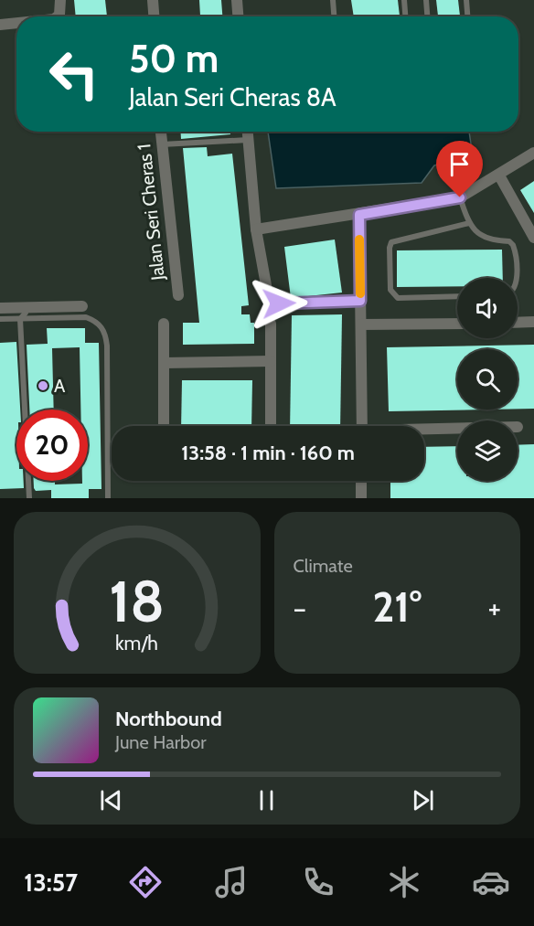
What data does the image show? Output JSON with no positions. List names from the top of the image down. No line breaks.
{"streets":{"street":["Jalan Seri Cheras 1"]},"places":["A"],"page":{"turn":["50 m","Jalan Seri Cheras 8A"],"limit":"20","trip":"13:58 · 1 min · 160 m","tile":"Climate","heat":["−","21°","+"],"song":["Northbound","June Harbor"],"tabs":"13:57","gauge":["18","km/h"]}}
